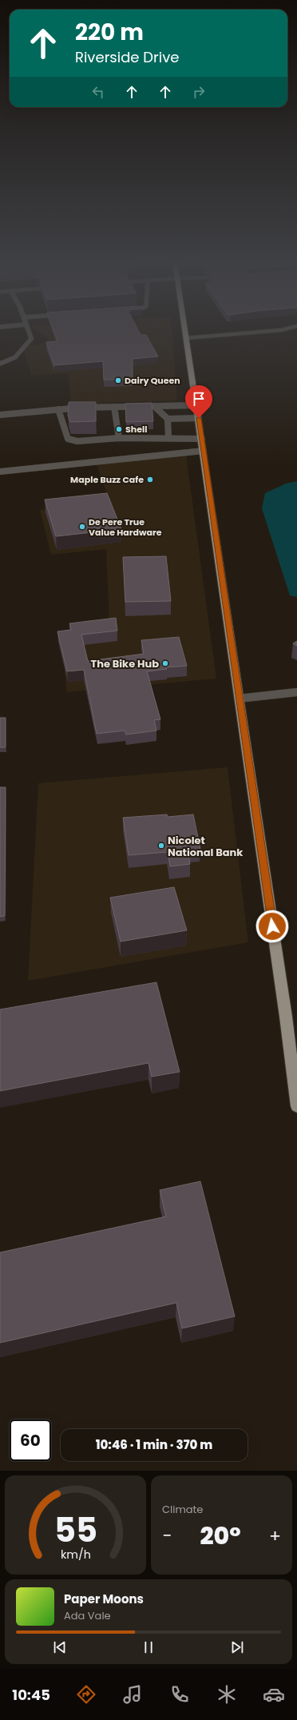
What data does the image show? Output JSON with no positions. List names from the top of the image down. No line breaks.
{"places":["Dairy Queen","Shell","Maple Buzz Cafe","De Pere True Value Hardware","The Bike Hub","Nicolet National Bank"],"page":{"turn":["220 m","Riverside Drive"],"limit":"60","trip":"10:46 · 1 min · 370 m","tile":"Climate","heat":["−","20°","+"],"song":["Paper Moons","Ada Vale"],"tabs":"10:45","gauge":["55","km/h"]}}
